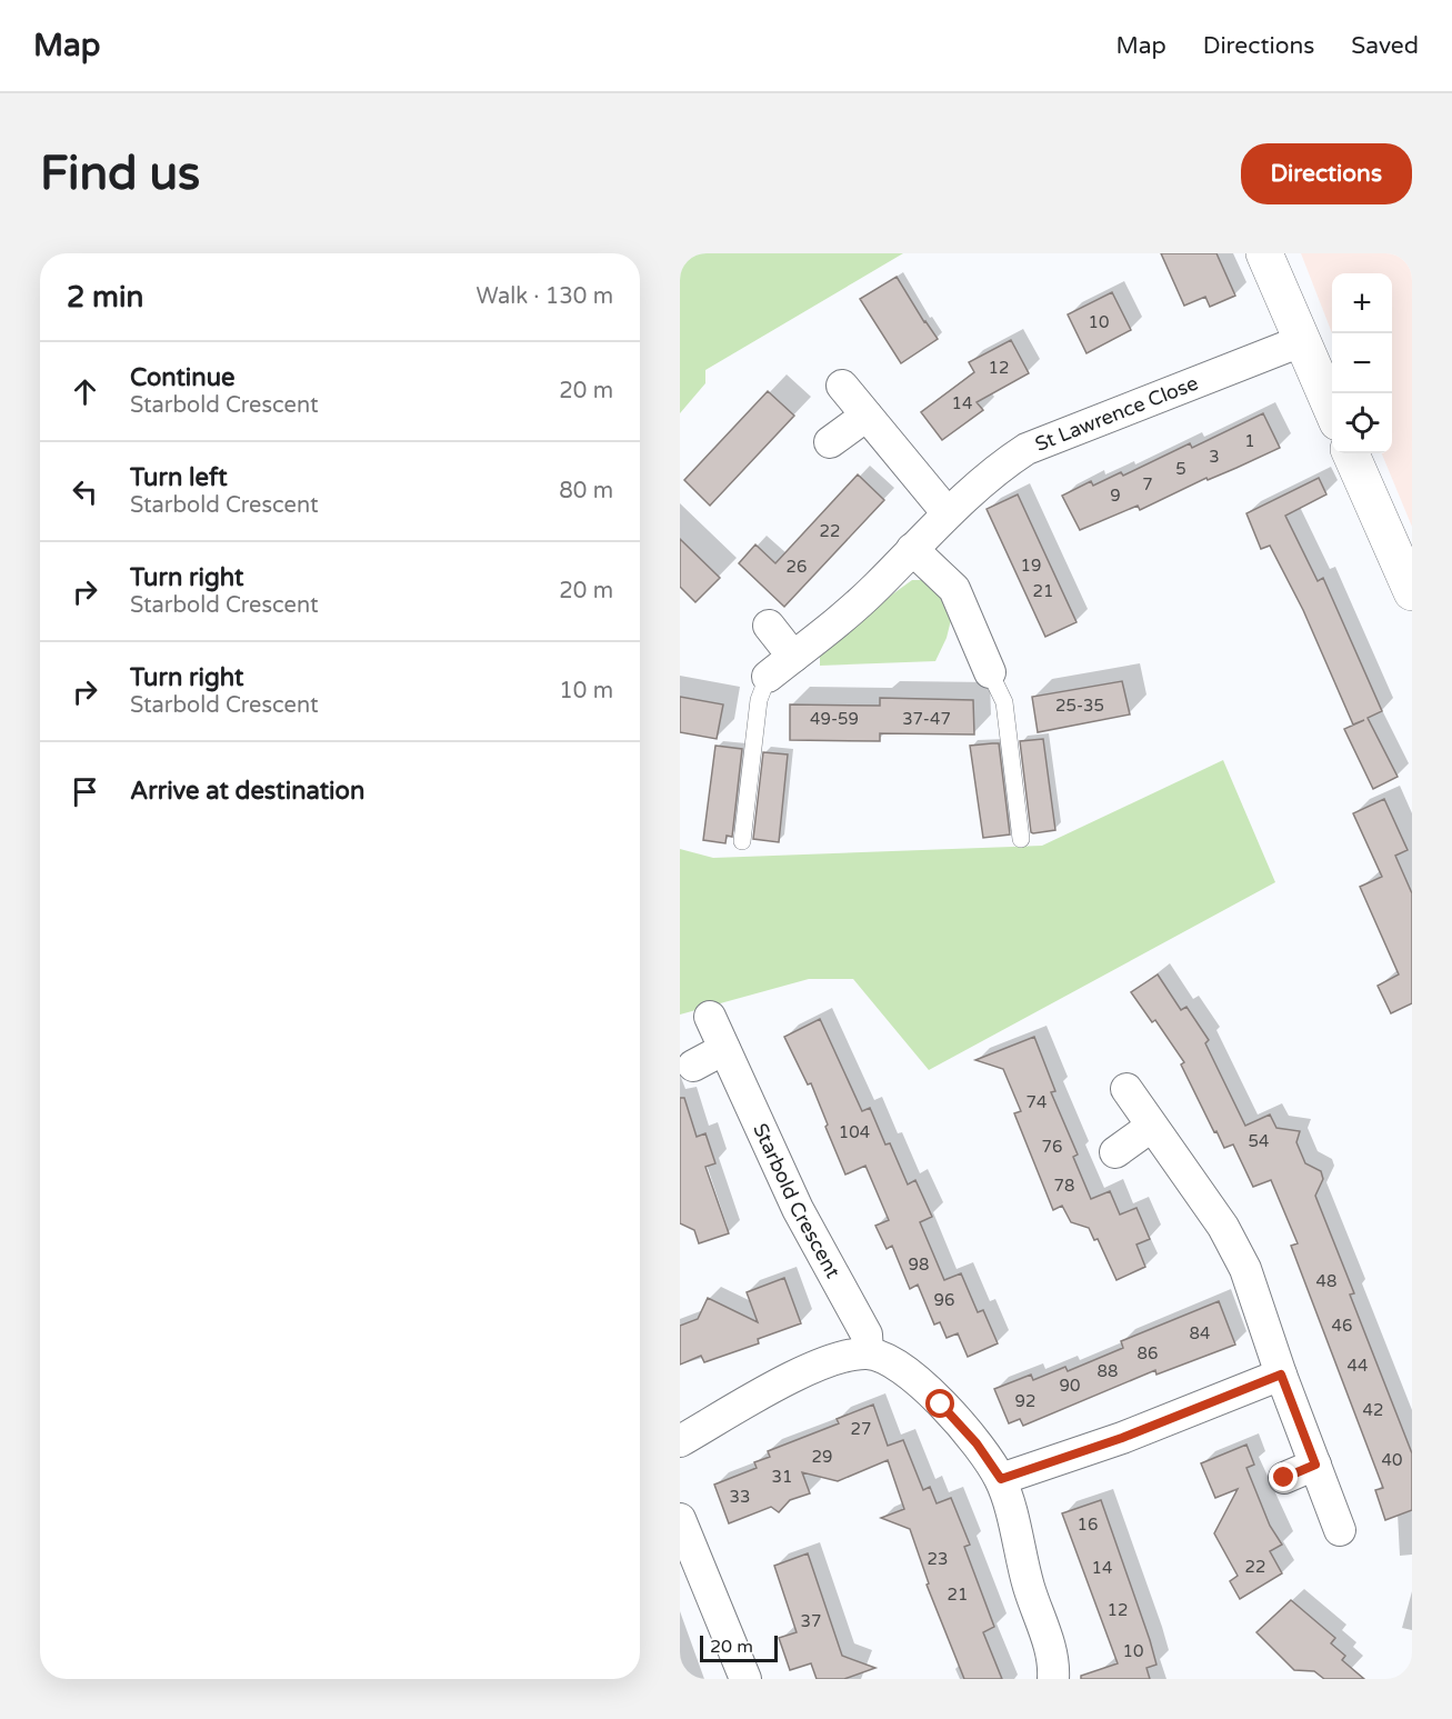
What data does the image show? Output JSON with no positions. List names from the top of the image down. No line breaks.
{"streets":{"street":["St Lawrence Close","Starbold Crescent"]},"house_numbers":["10","12","14","1","3","5","7","9","22","19","26","21","25-35","49-59","37-47","74","104","54","76","78","98","48","96","46","84","86","44","88","90","92","42","27","29","40","31","33","16","23","22","14","21","12","37","10"],"scale_bar":"20 m","page":{"header":"Map","nav":["Map","Directions","Saved"],"buttons":"Directions","title":"Find us","heading":["2 min","Walk · 130 m"],"map_buttons":["+","−"],"list":[["Continue","Starbold Crescent","20 m"],["Turn left","Starbold Crescent","80 m"],["Turn right","Starbold Crescent","20 m"],["Turn right","Starbold Crescent","10 m"],"Arrive at destination"],"scale":"20 m"}}
